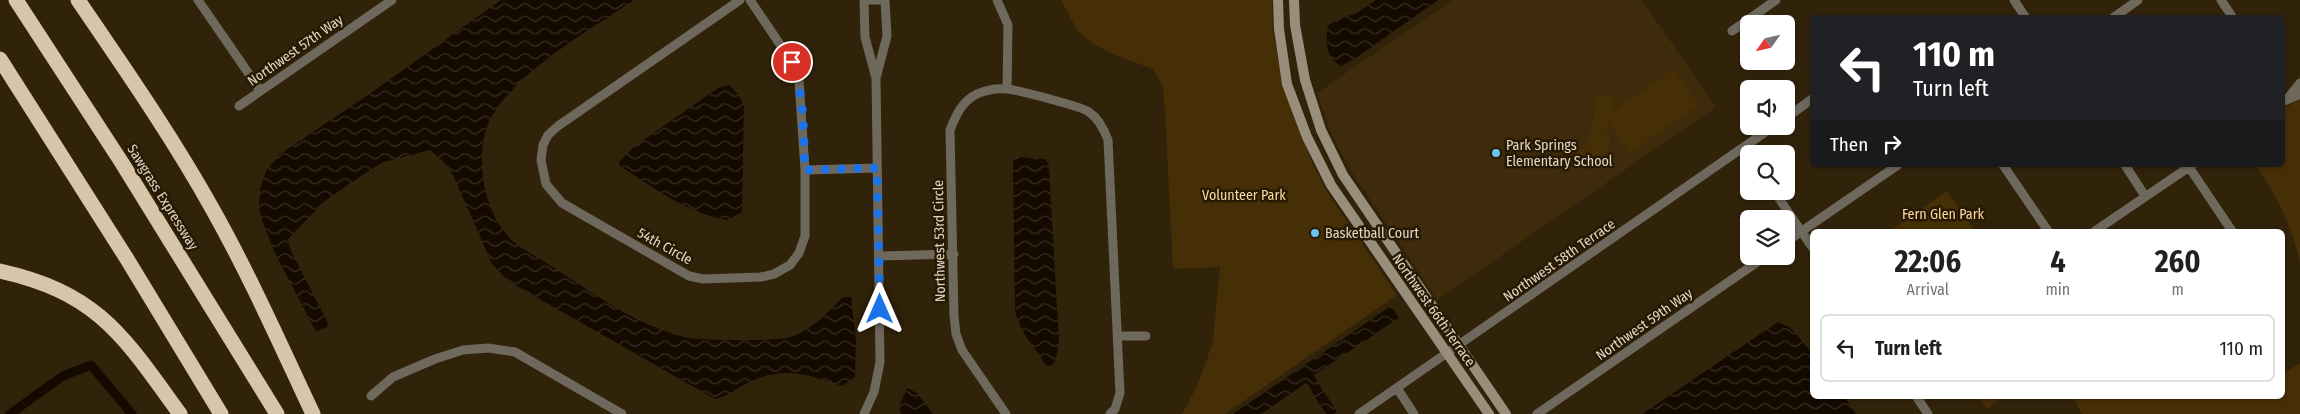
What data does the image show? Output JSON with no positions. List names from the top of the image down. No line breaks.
{"streets":{"highway":["Sawgrass Expressway"],"street":["Northwest 57th Way","Northwest 53rd Circle","54th Circle","Northwest 58th Terrace","Northwest 66th Terrace","Northwest 59th Way"]},"crossings":[["Northwest 58th Terrace","Northwest 66th Terrace"]],"parks":["Volunteer Park","Fern Glen Park"],"places":["Park Springs Elementary School","Basketball Court"],"north":"bottom left","page":{"turn":["110 m","Turn left"],"then":"Then","eta":["22:06","Arrival","4","min","260","m"],"list":[{"name":"Turn left","value":"110 m"}]}}
